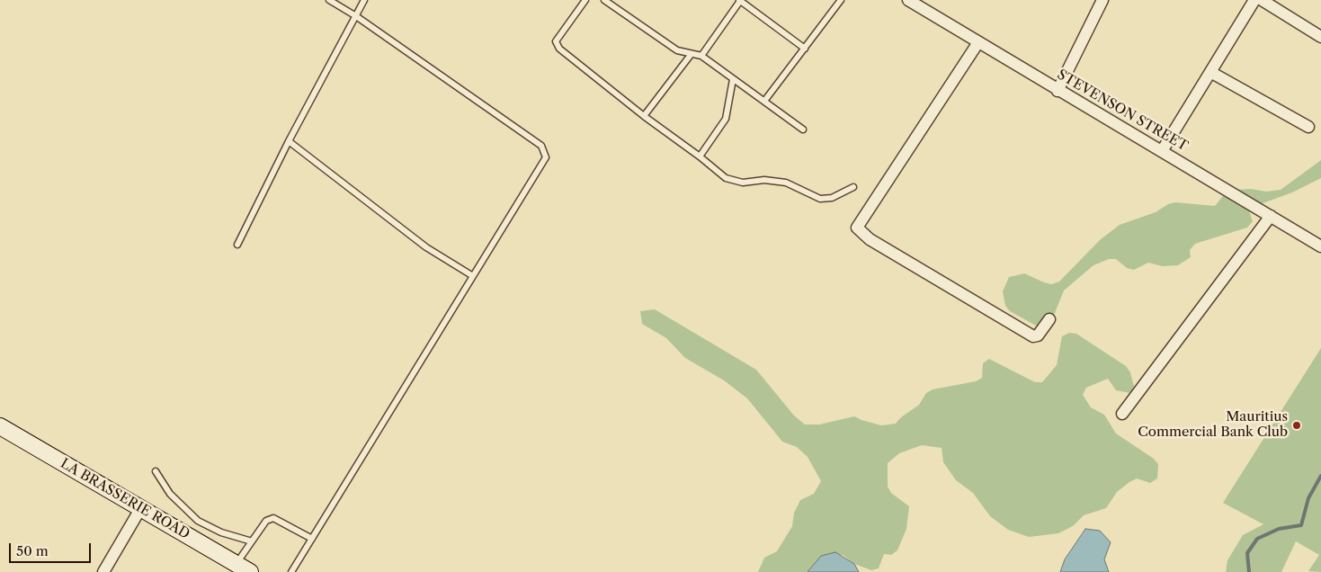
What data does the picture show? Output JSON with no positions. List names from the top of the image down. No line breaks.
{"streets":{"main road":["LA BRASSERIE ROAD"],"street":["STEVENSON STREET"]},"places":["Mauritius Commercial Bank Club"],"scale_bar":"50 m"}
